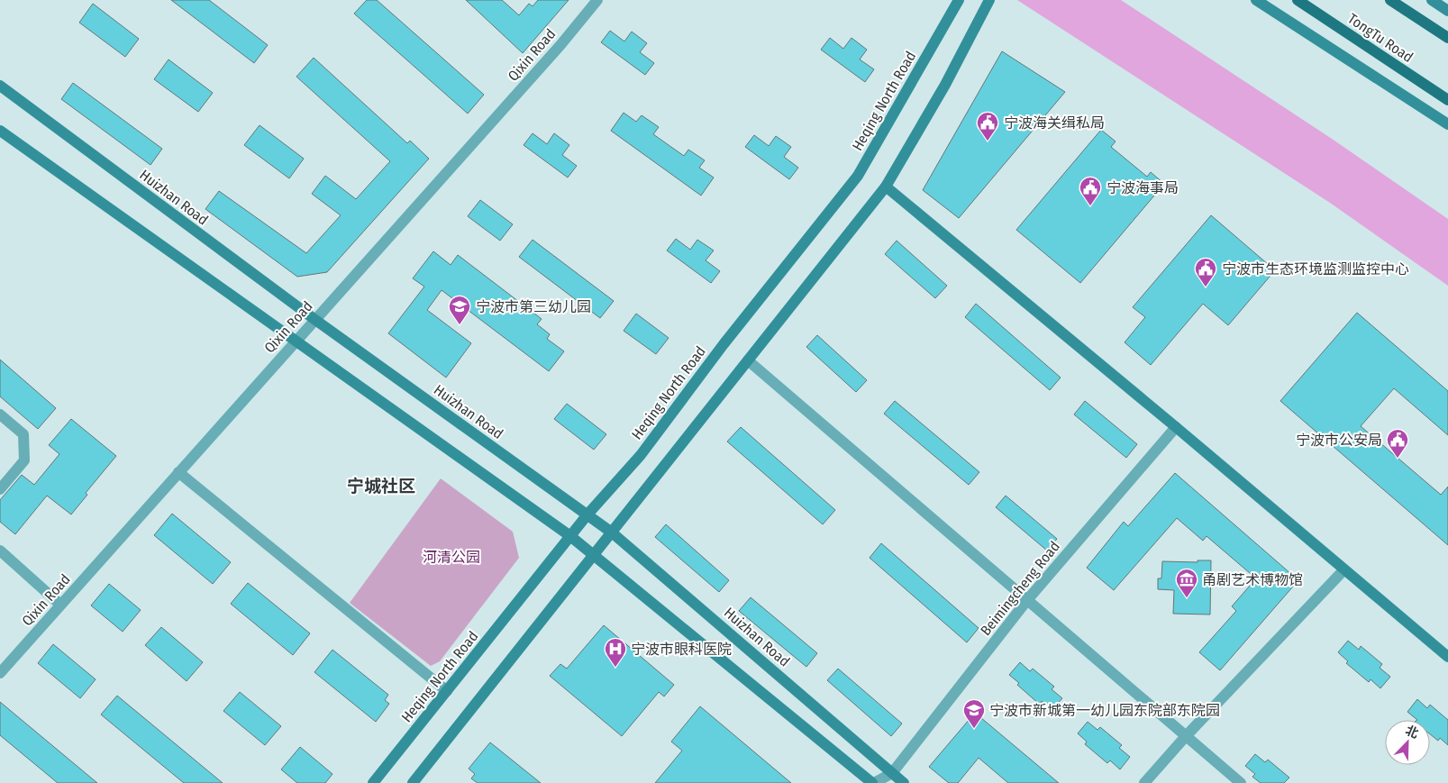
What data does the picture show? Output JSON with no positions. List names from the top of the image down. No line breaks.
{"streets":{"main road":["TongTu Road"],"street":["Qixin Road","Heqing North Road","Huizhan Road","Beimingcheng Road"]},"crossings":[["Qixin Road","Huizhan Road"],["Heqing North Road","Huizhan Road"],["Huizhan Road","Beimingcheng Road"]],"districts":["宁城社区"],"parks":["河清公园"],"places":{"public building":["宁波海关缉私局","宁波海事局","宁波市生态环境监测监控中心","宁波市公安局"],"school or university":["宁波市第三幼儿园","宁波市新城第一幼儿园东院部东院园"],"museum":["甬剧艺术博物馆"],"hospital":["宁波市眼科医院"]},"north":"top right"}
